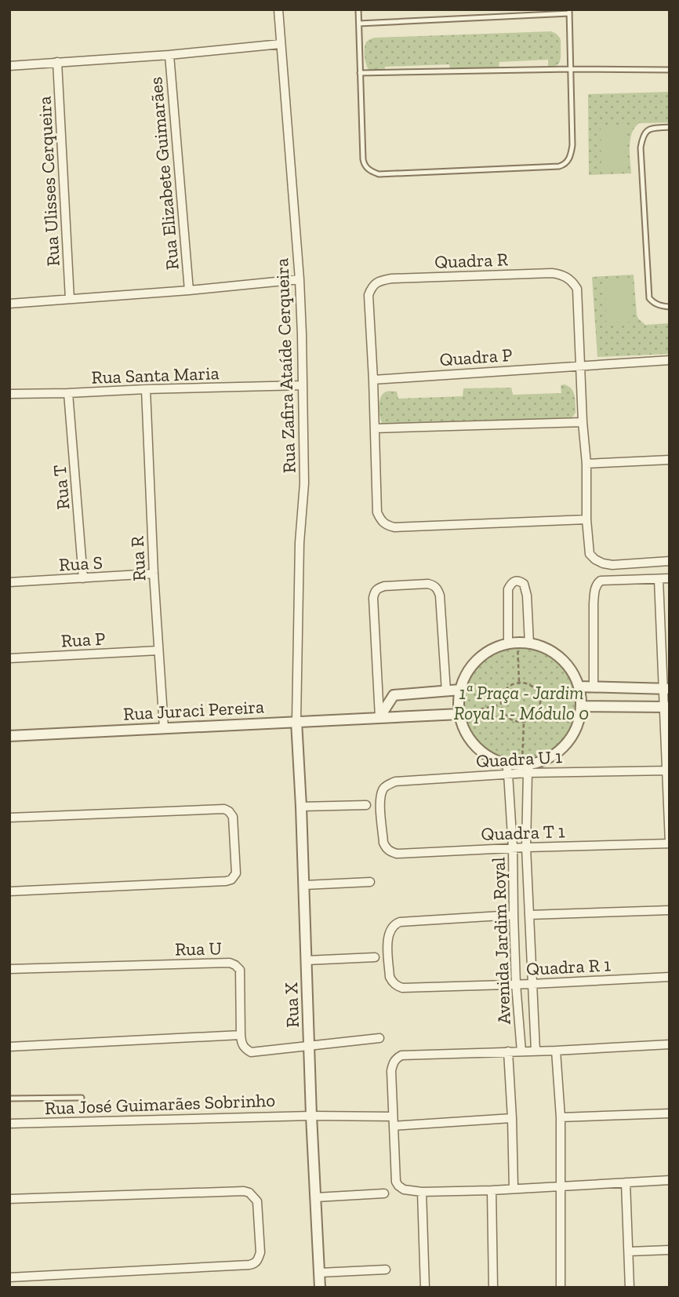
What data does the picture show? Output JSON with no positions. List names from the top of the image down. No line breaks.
{"streets":{"street":["Rua Elizabete Guimarães","Rua Ulisses Cerqueira","Quadra R","Quadra P","Rua Zafira Ataíde Cerqueira","Rua Santa Maria","Rua T","Rua R","Rua S","Rua P","Rua Juraci Pereira","Quadra U 1","Quadra T 1","Avenida Jardim Royal","Rua U","Quadra R 1","Rua X","Rua José Guimarães Sobrinho"]},"crossings":[["Quadra R","Quadra P"],["Rua Zafira Ataíde Cerqueira","Rua Santa Maria"],["Rua Zafira Ataíde Cerqueira","Rua Juraci Pereira"],["Rua Zafira Ataíde Cerqueira","Rua X"],["Rua Santa Maria","Rua T"],["Rua Santa Maria","Rua R"],["Rua T","Rua S"],["Rua R","Rua S"],["Rua R","Rua P"],["Rua R","Rua Juraci Pereira"],["Rua Juraci Pereira","Rua X"],["Quadra U 1","Quadra T 1"],["Quadra U 1","Avenida Jardim Royal"],["Quadra T 1","Avenida Jardim Royal"],["Avenida Jardim Royal","Quadra R 1"],["Rua X","Rua José Guimarães Sobrinho"]],"parks":["1ª Praça - Jardim Royal 1 - Módulo 0"]}
